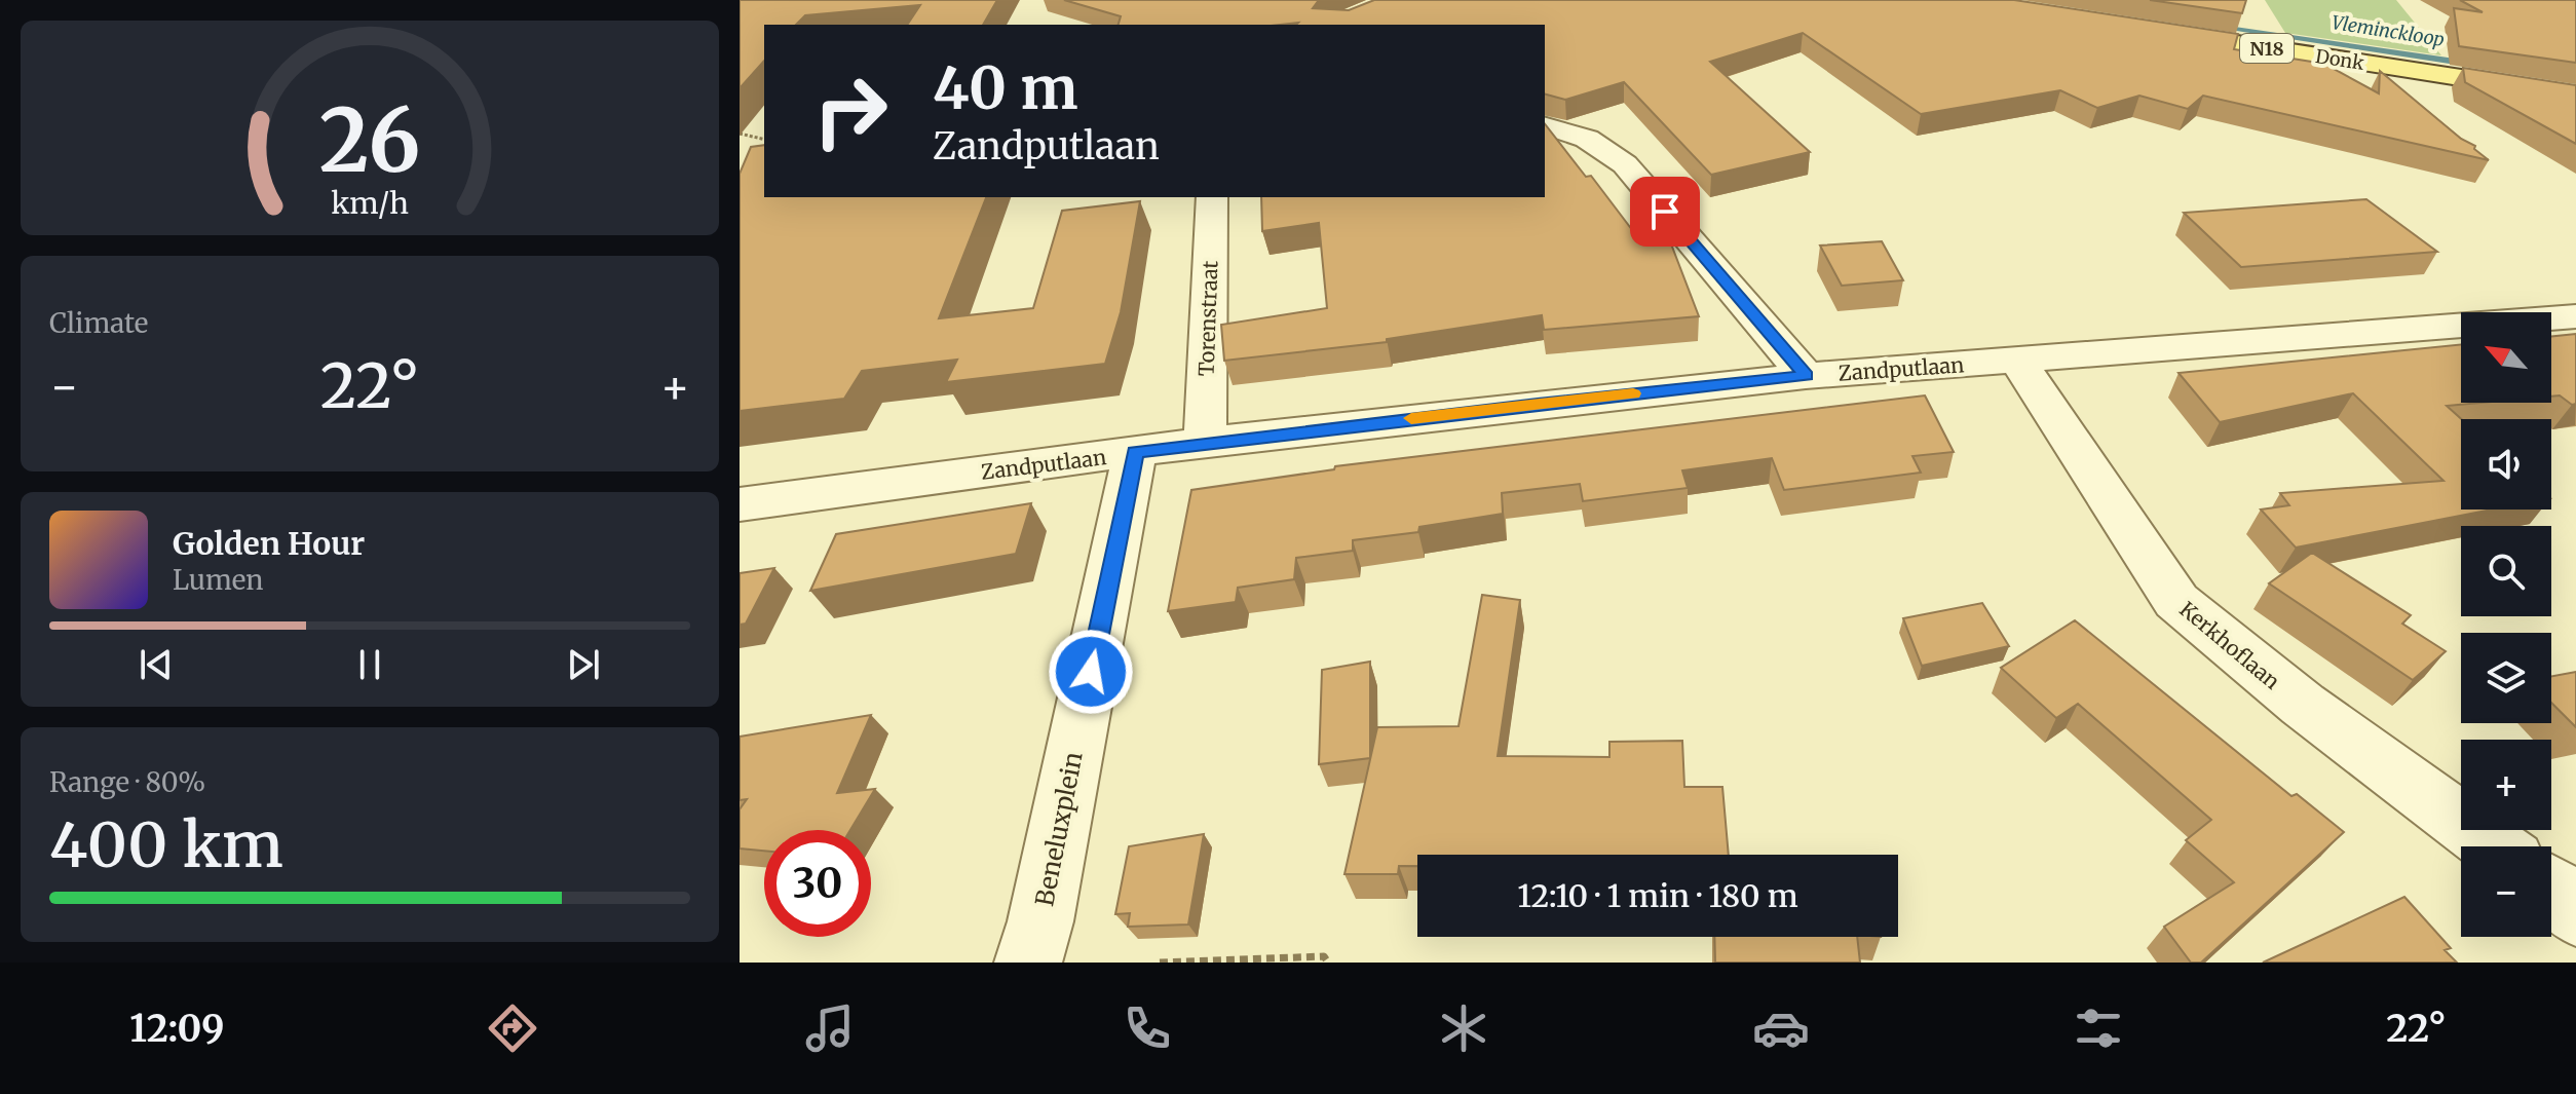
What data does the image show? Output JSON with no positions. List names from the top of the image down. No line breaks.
{"streets":{"main road":["N18","Donk"],"street":["Torenstraat","Zandputlaan","Kerkhoflaan","Beneluxplein"]},"crossings":[["Torenstraat","Zandputlaan"],["Zandputlaan","Kerkhoflaan"],["Zandputlaan","Beneluxplein"]],"water":["Vleminckloop"],"north":"top left","page":{"turn":["40 m","Zandputlaan"],"tile":["Climate",["Range · 80%","400 km"]],"map_buttons":["+","−"],"heat":["−","22°","+"],"song":["Golden Hour","Lumen"],"limit":"30","trip":"12:10 · 1 min · 180 m","tabs":["12:09","22°"],"gauge":["26","km/h"]}}
